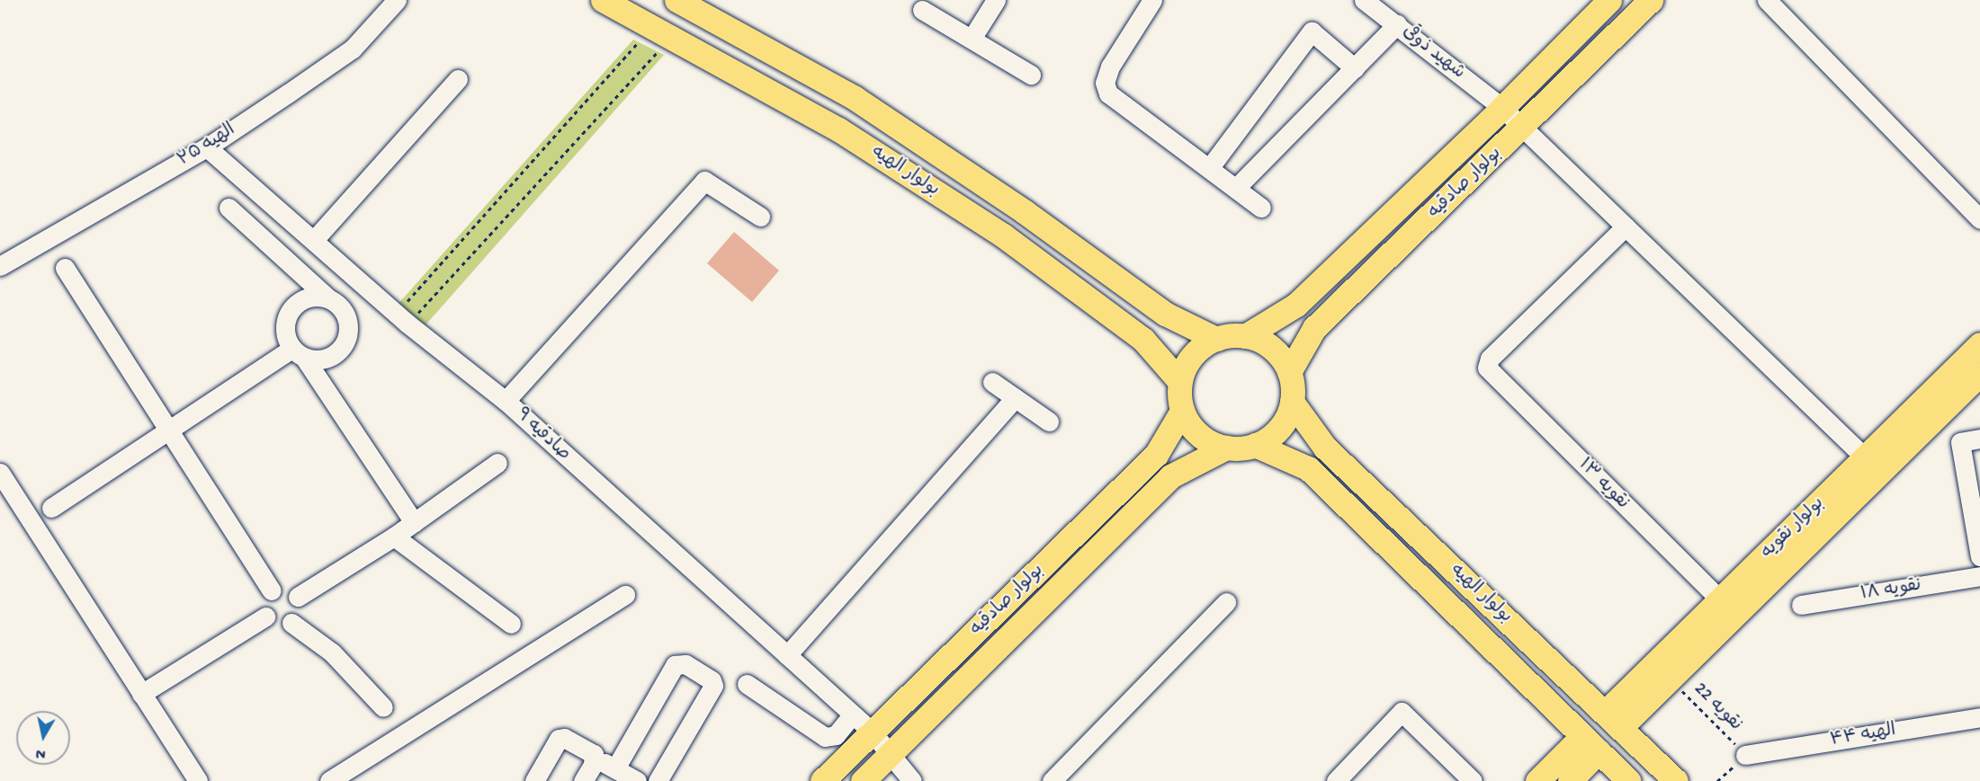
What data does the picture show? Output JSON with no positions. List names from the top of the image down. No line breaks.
{"streets":{"main road":["بولوار الهیه","بولوار صادقیه","بولوار نقویه"],"street":["شهید ذوقی","الهیه ۲۵","صادقیه ۹","نقویه ۱۳","نقویه ۱۸","الهیه ۴۴"],"path":["نقویه 22"]},"crossings":[["شهید ذوقی","بولوار صادقیه"],["شهید ذوقی","نقویه ۱۳"],["شهید ذوقی","بولوار نقویه"],["الهیه ۲۵","صادقیه ۹"],["بولوار الهیه","بولوار صادقیه"],["بولوار الهیه","بولوار نقویه"],["بولوار صادقیه","صادقیه ۹"],["نقویه ۱۳","بولوار نقویه"],["بولوار نقویه","نقویه 22"],["نقویه 22","الهیه ۴۴"]],"north":"bottom"}
